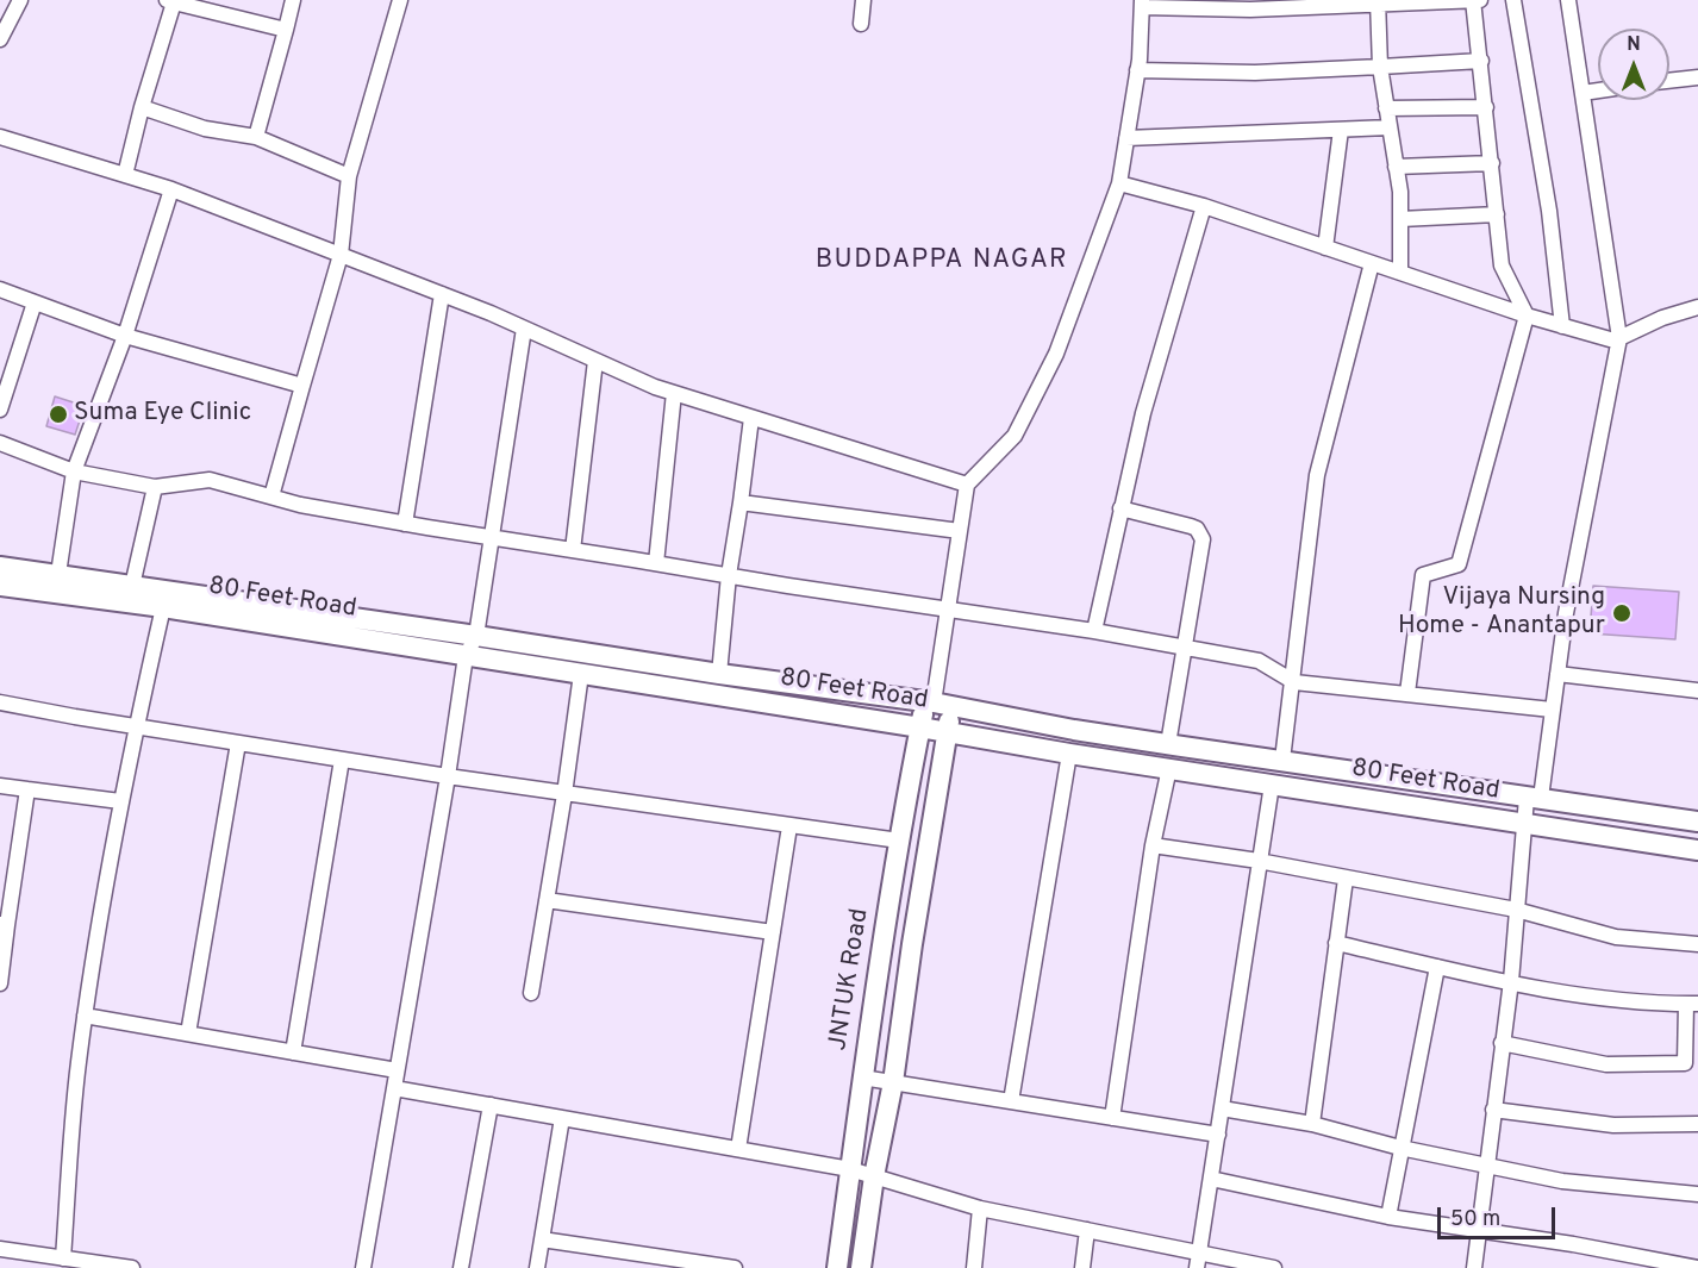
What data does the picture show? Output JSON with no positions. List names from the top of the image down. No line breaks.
{"streets":{"main road":["80 Feet Road","JNTUK Road"]},"crossings":[["80 Feet Road","JNTUK Road"]],"districts":["BUDDAPPA NAGAR"],"places":["Suma Eye Clinic","Vijaya Nursing Home - Anantapur"],"scale_bar":"50 m","north":"top"}
